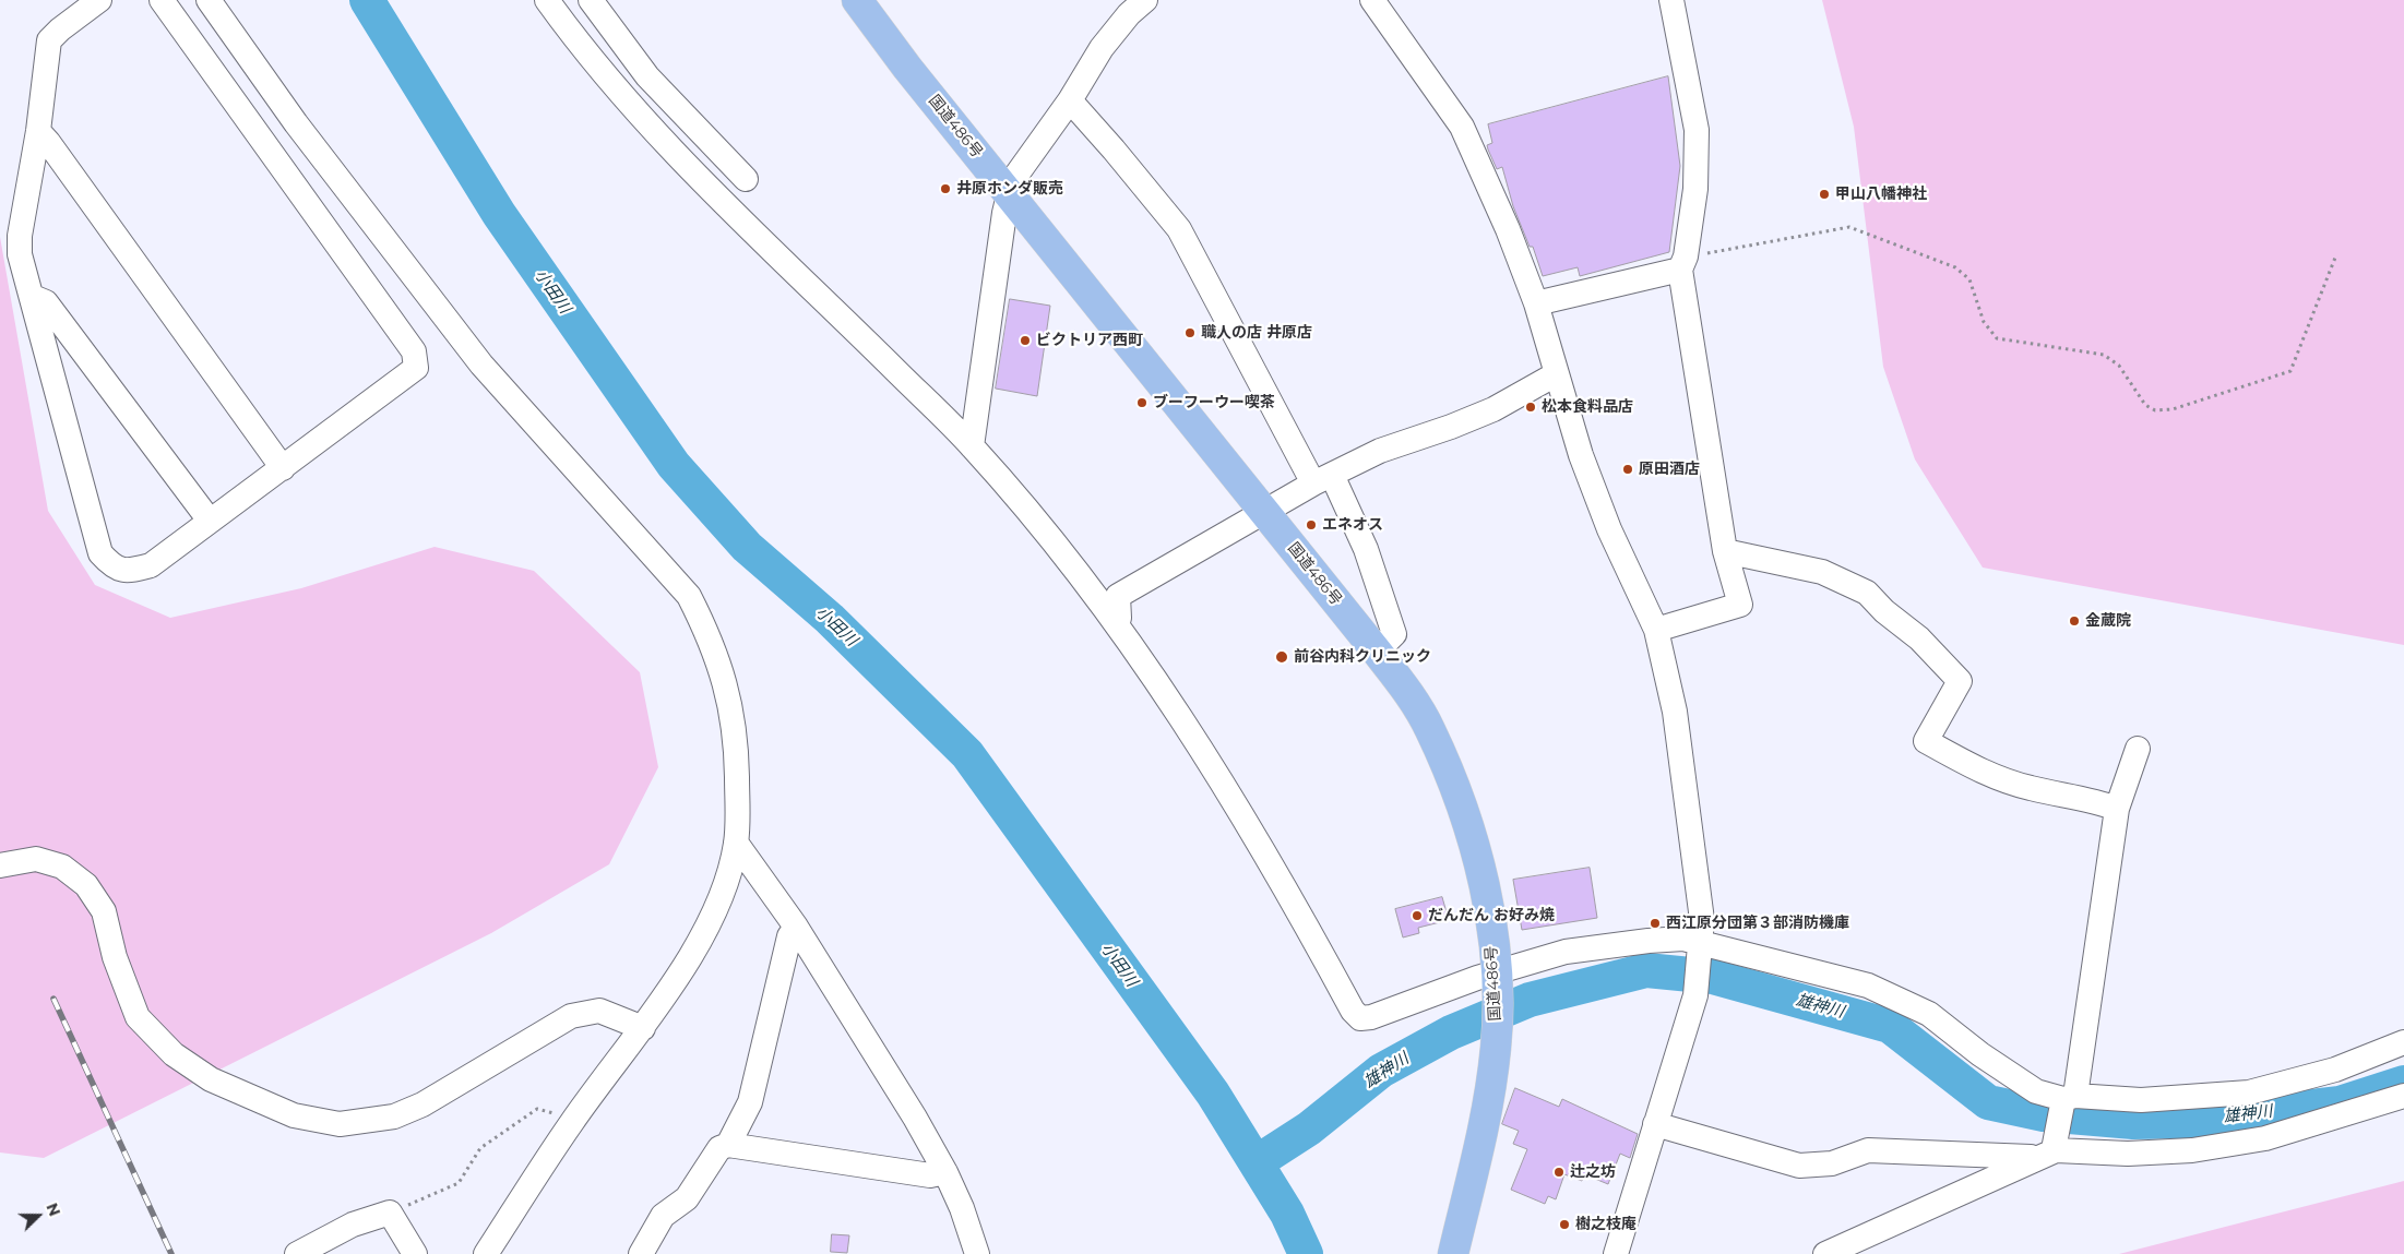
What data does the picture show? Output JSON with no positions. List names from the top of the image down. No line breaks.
{"streets":{"highway":["国道486号"]},"water":["小田川","雄神川"],"places":["井原ホンダ販売","甲山八幡神社","職人の店 井原店","ビクトリア西町","ブーフーウー喫茶","松本食料品店","原田酒店","エネオス","金蔵院","前谷内科クリニック","だんだん お好み焼","西江原分団第３部消防機庫","辻之坊","樹之枝庵"],"north":"right"}
